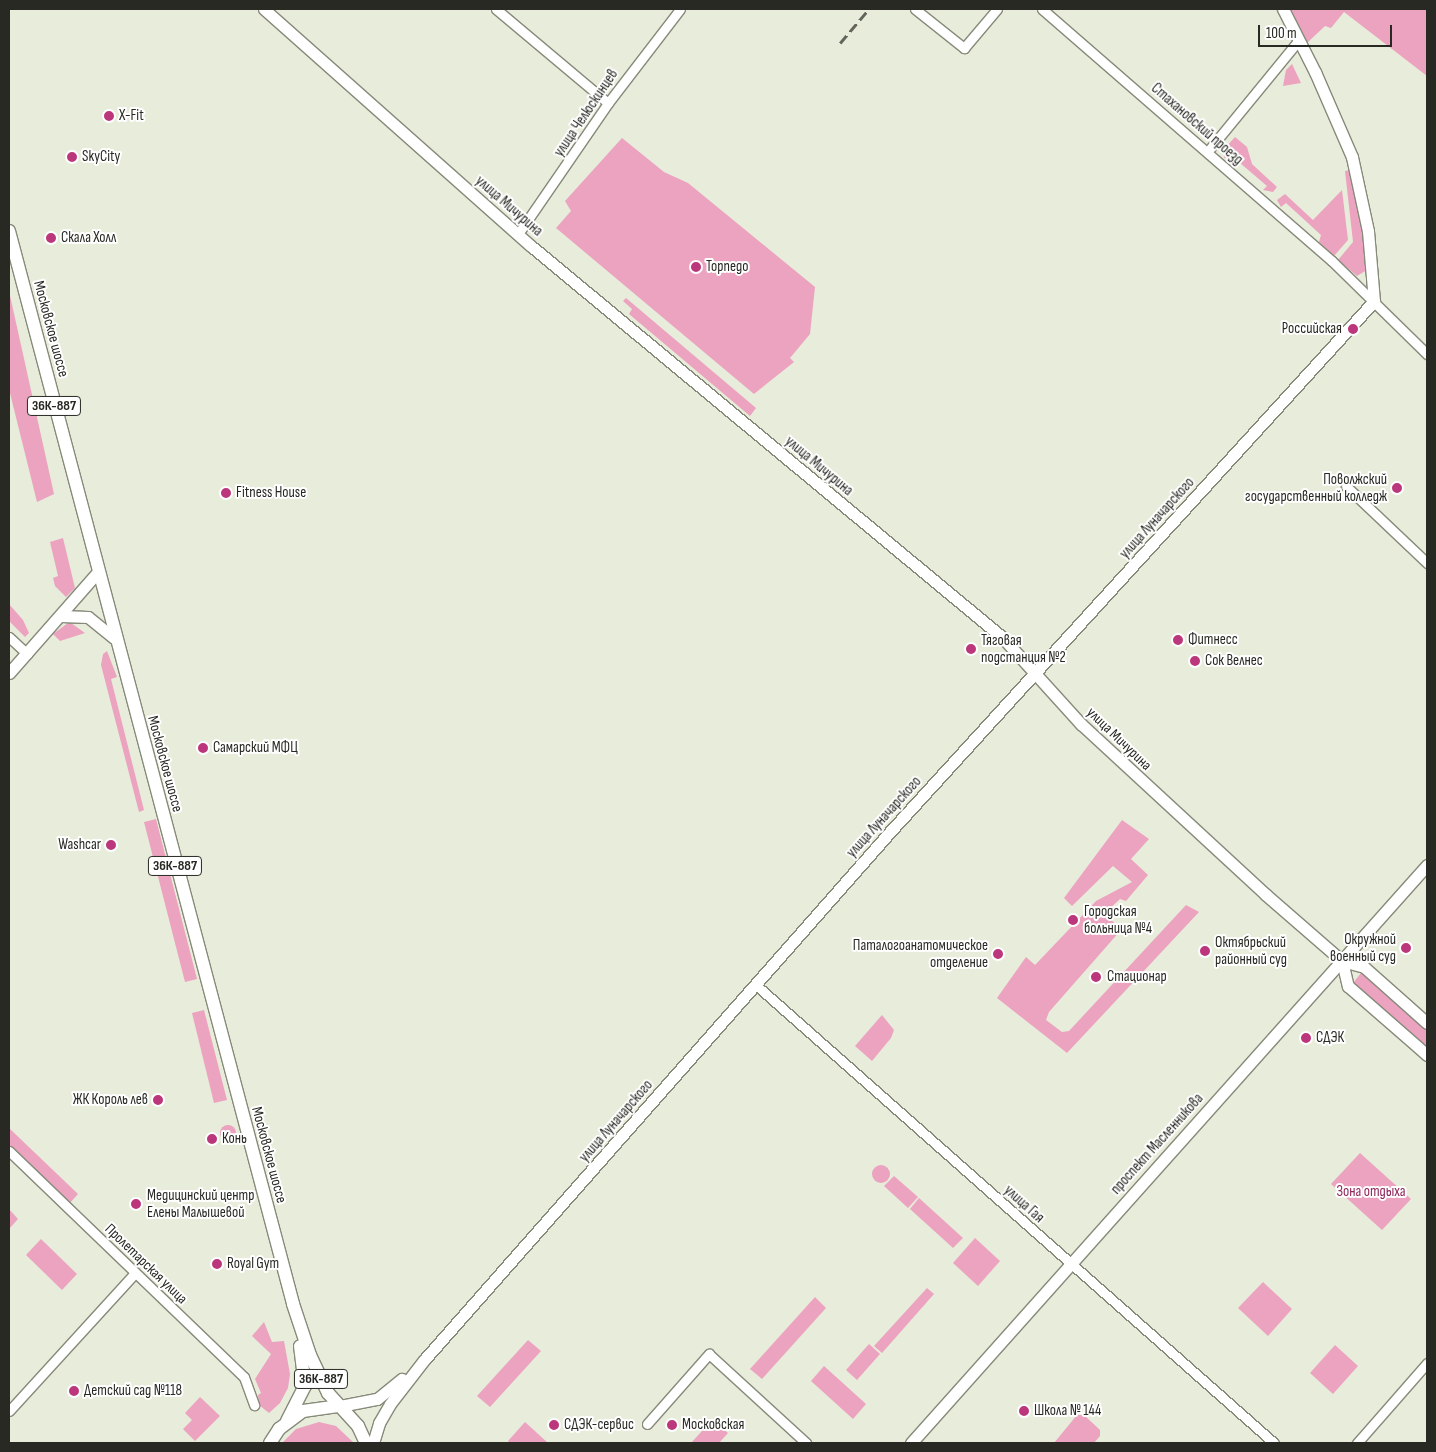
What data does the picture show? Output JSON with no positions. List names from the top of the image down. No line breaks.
{"streets":{"main road":["улица Мичурина","Московское шоссе","36К-887","улица Луначарского","проспект Масленникова"],"street":["улица Челюскинцев","Стахановский проезд","улица Гая","Пролетарская улица"]},"crossings":[["улица Челюскинцев","улица Мичурина"],["Стахановский проезд","улица Луначарского"],["улица Мичурина","улица Луначарского"],["улица Мичурина","проспект Масленникова"],["Московское шоссе","улица Луначарского"],["улица Луначарского","улица Гая"],["проспект Масленникова","улица Гая"]],"parks":["Зона отдыха"],"places":["X-Fit","SkyCity","Скала Холл","Торпедо","Российская","Поволжский государственный колледж","Fitness House","Фитнесс","Тяговая подстанция №2","Сок Велнес","Самарский МФЦ","Washcar","Городская больница №4","Окружной военный суд","Октябрьский районный суд","Паталогоанатомическое отделение","Стационар","СДЭК","ЖК Король лев","Конь","Медицинский центр Елены Малышевой","Royal Gym","Детский сад №118","Школа № 144","СДЭК-сервис","Московская"],"scale_bar":"100 m"}
